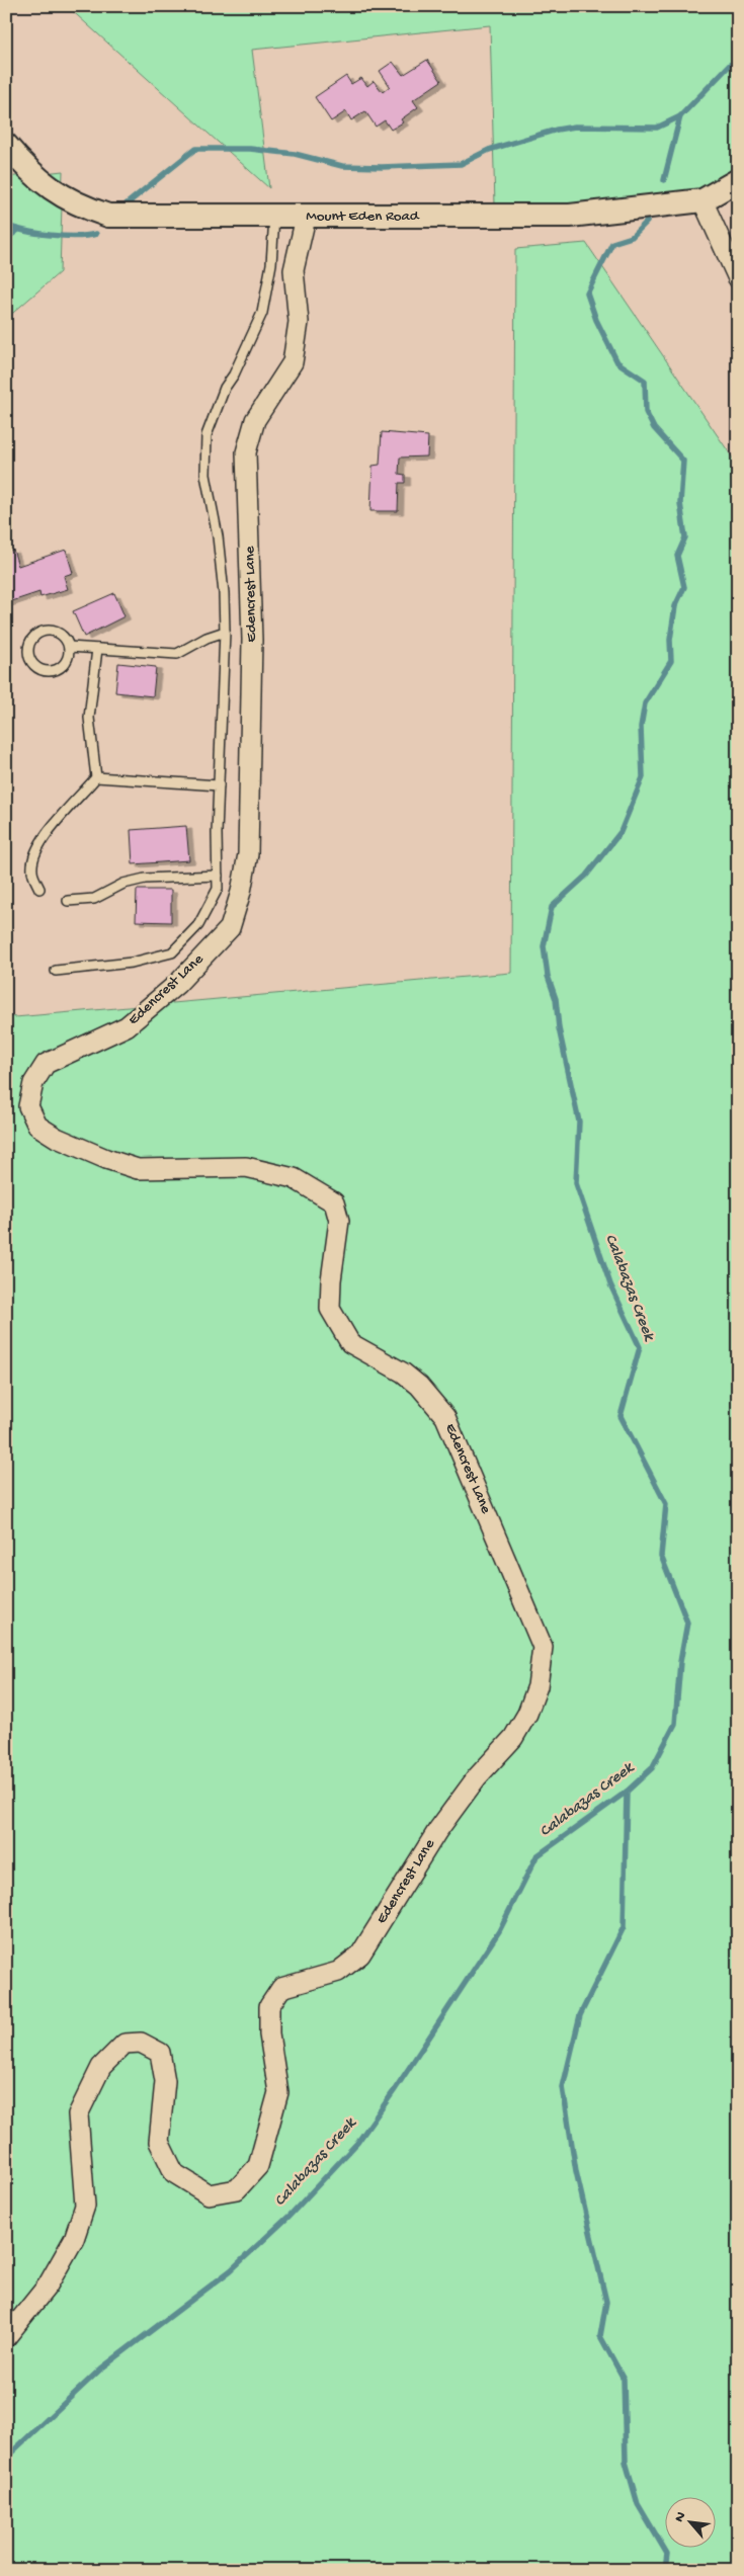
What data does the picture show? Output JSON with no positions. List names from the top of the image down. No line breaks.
{"streets":{"street":["Mount Eden Road","Edencrest Lane"]},"crossings":[["Mount Eden Road","Edencrest Lane"]],"water":["Calabazas Creek"],"north":"top left"}
